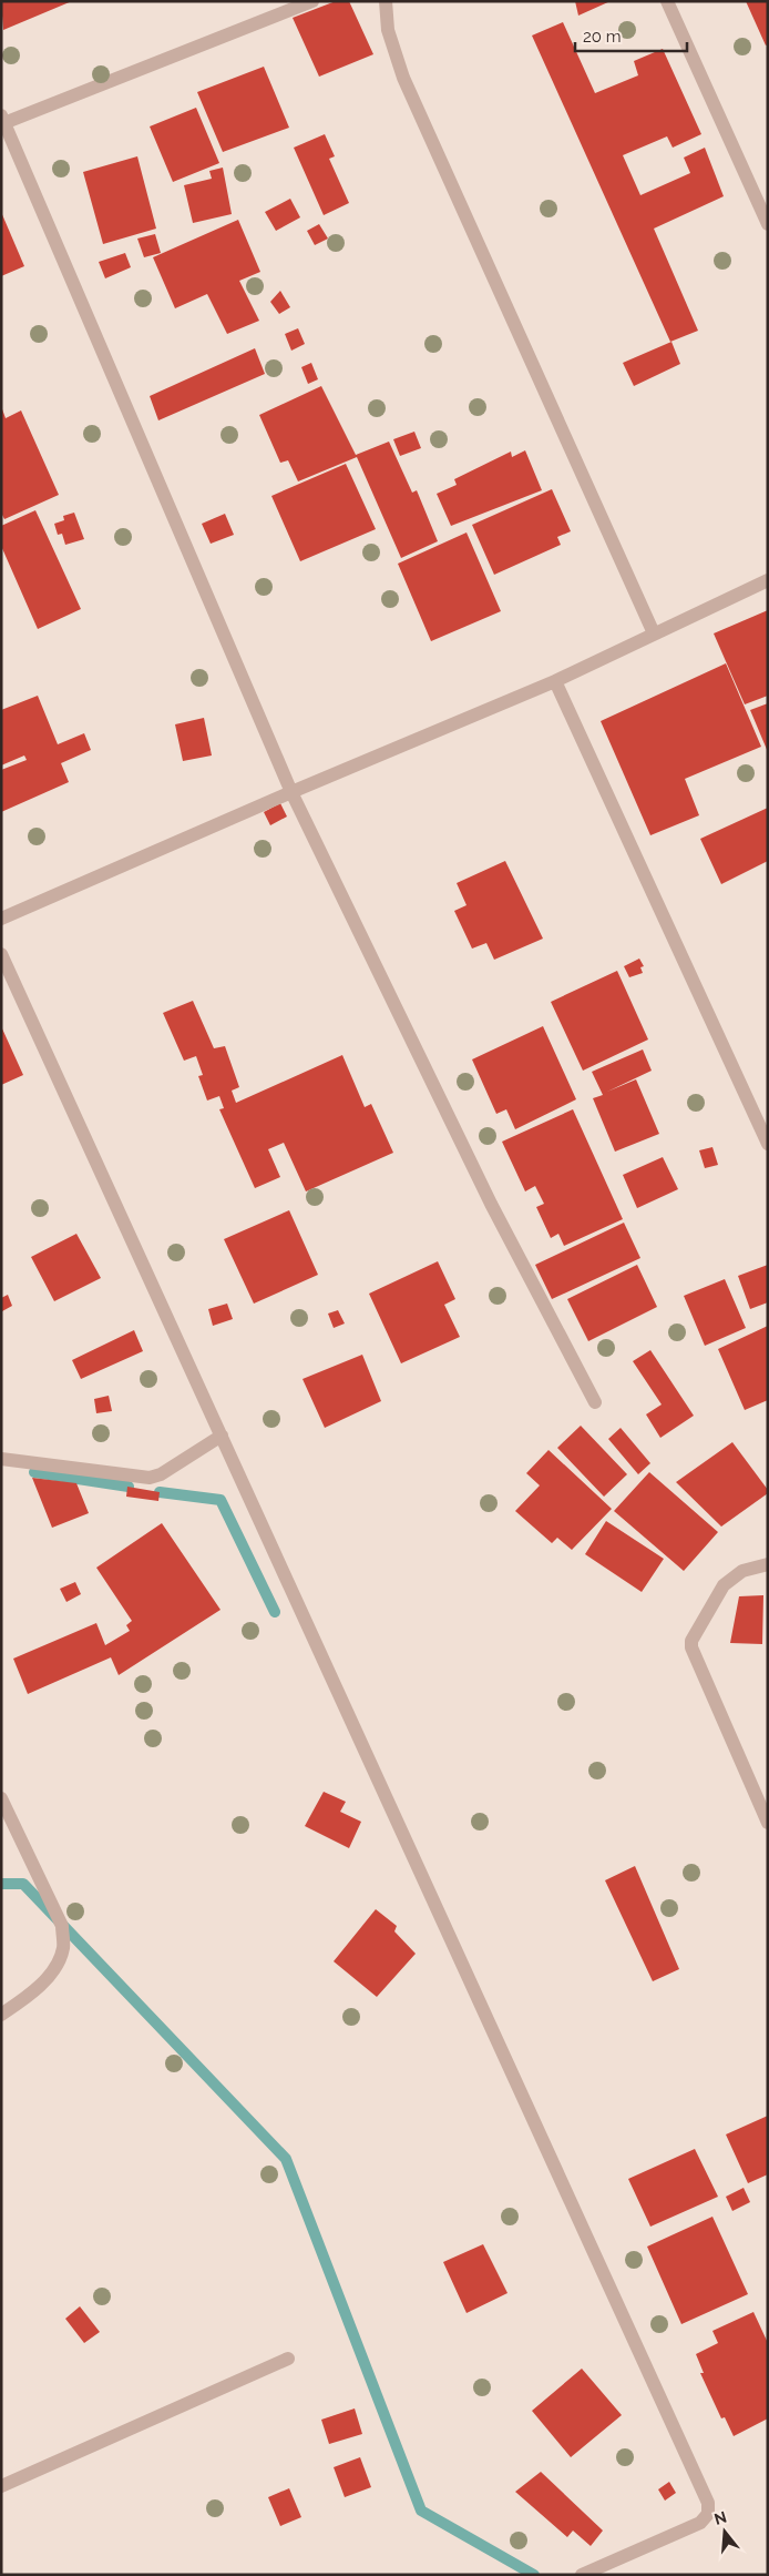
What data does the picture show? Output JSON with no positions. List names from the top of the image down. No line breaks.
{"scale_bar":"20 m","north":"top"}
